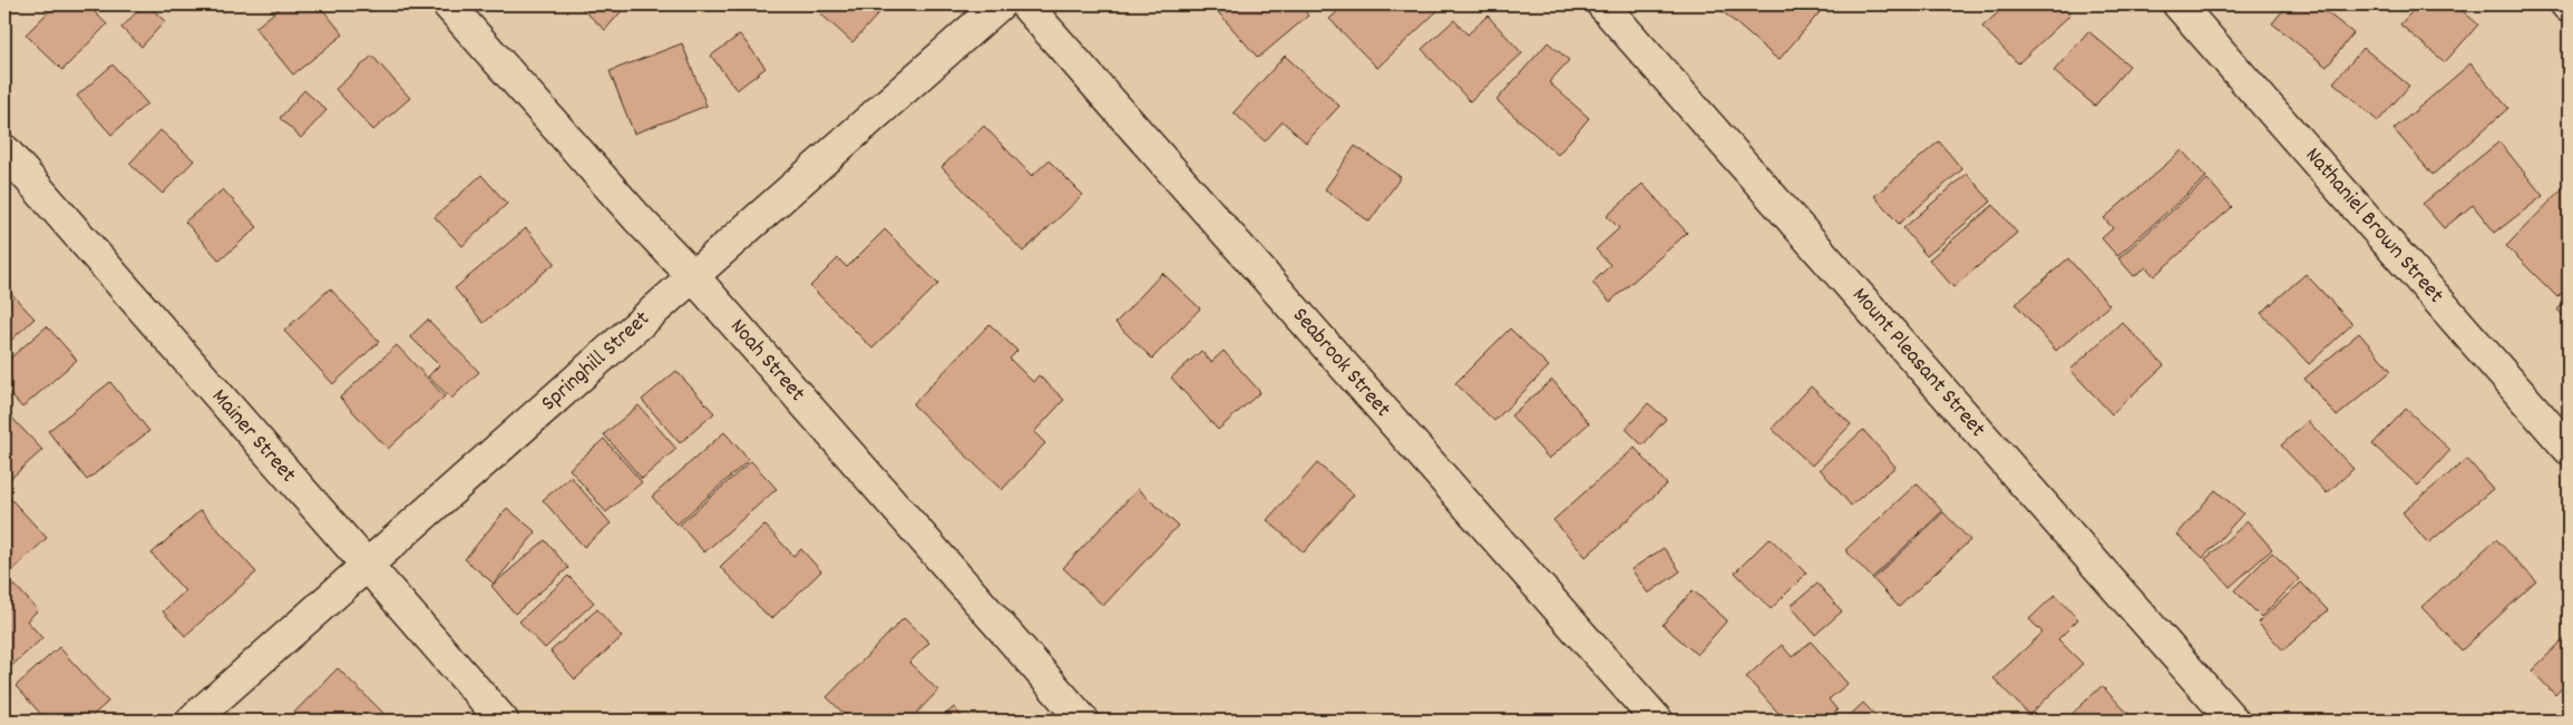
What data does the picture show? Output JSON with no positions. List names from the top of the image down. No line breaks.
{"streets":{"street":["Nathaniel Brown Street","Noah Street","Springhill Street","Seabrook Street","Mount Pleasant Street","Mainer Street"]},"crossings":[["Noah Street","Springhill Street"],["Springhill Street","Mainer Street"]]}
